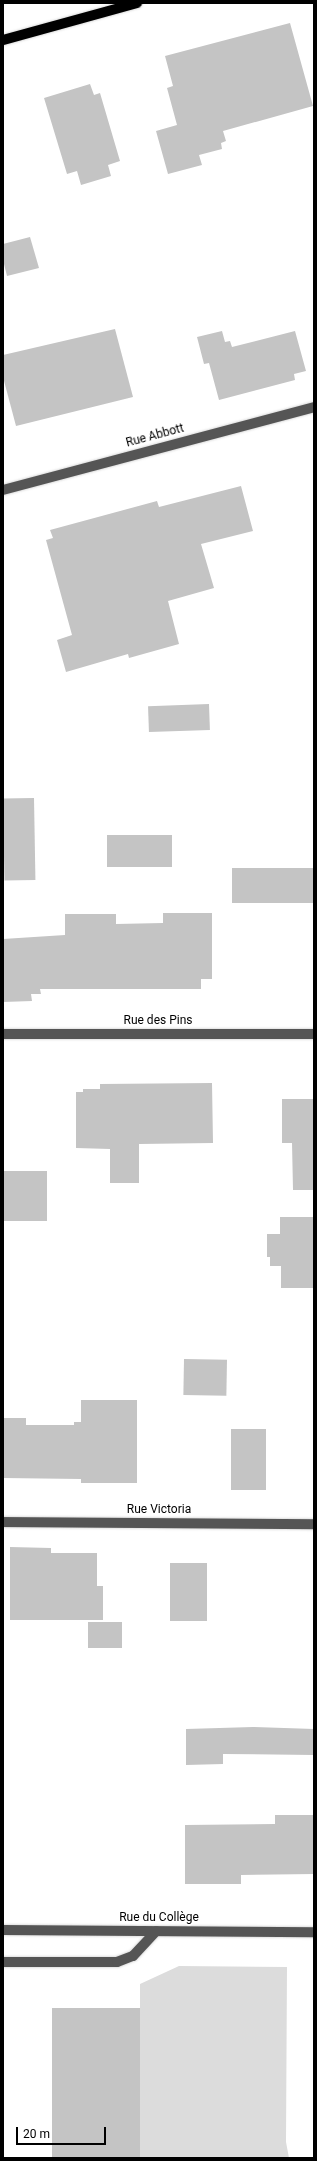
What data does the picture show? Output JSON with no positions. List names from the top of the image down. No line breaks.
{"streets":{"street":["Rue Abbott","Rue des Pins","Rue Victoria","Rue du Collège"]},"scale_bar":"20 m"}
